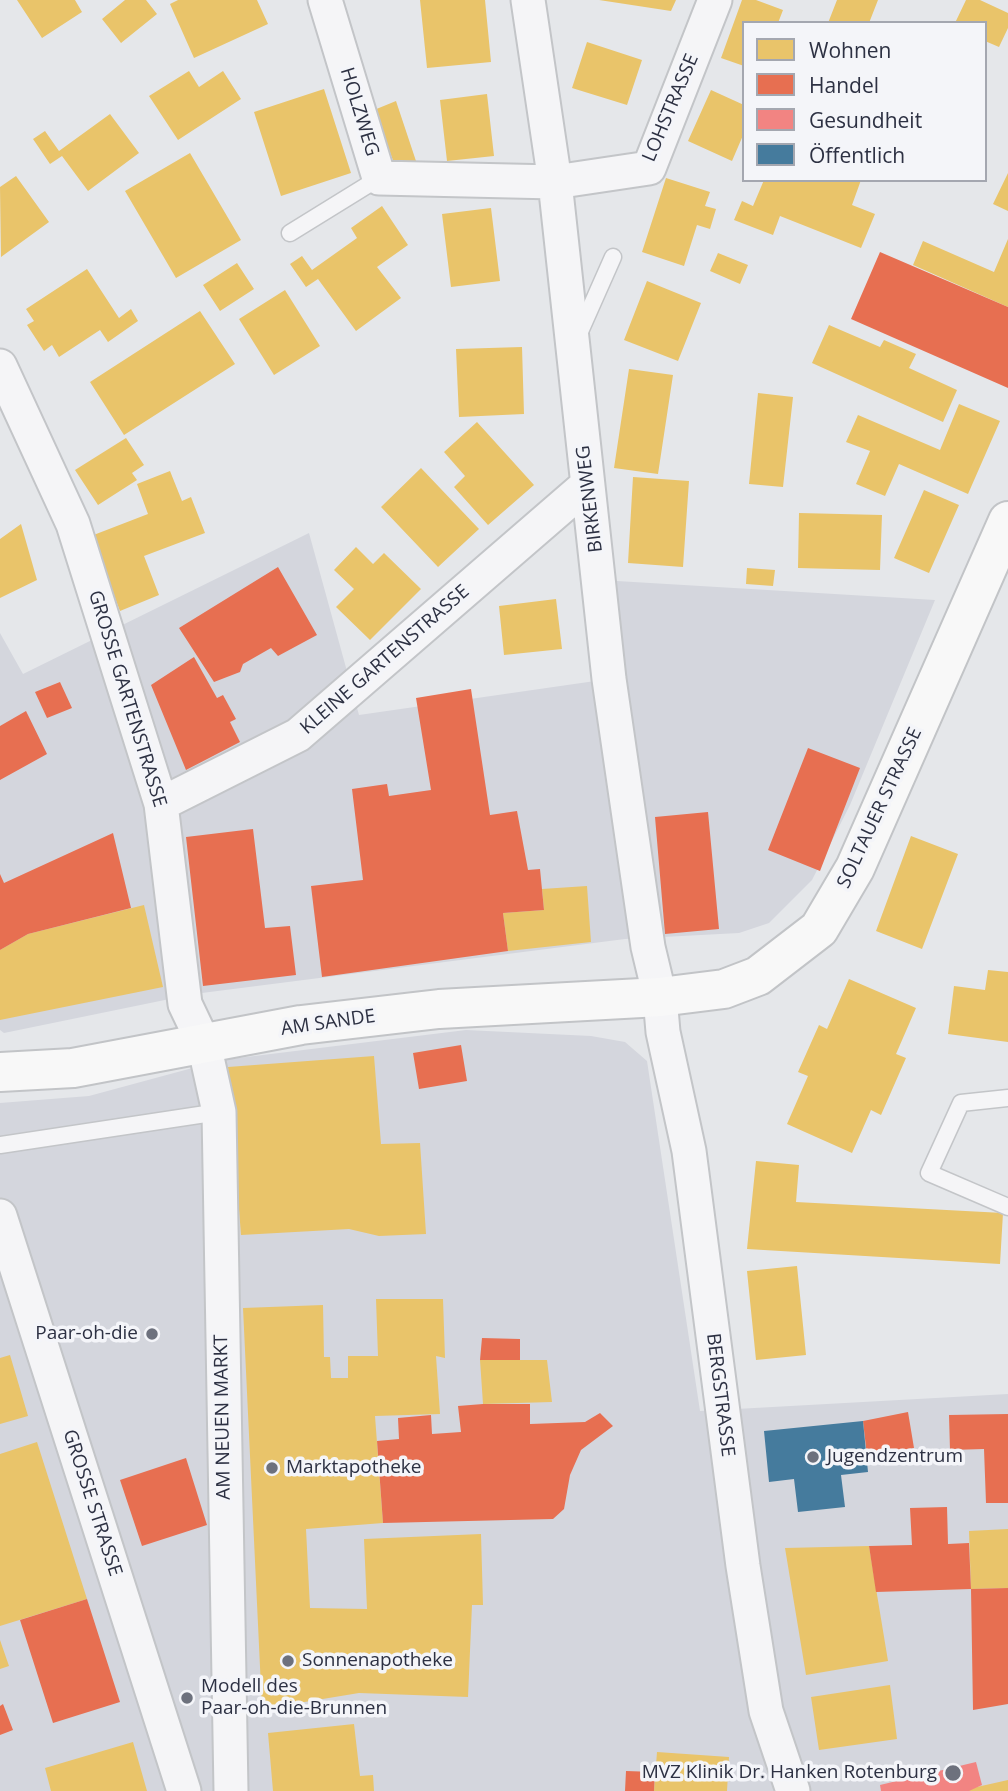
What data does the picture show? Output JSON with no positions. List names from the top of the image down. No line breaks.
{"streets":{"main road":["SOLTAUER STRASSE","AM SANDE"],"street":["LOHSTRASSE","HOLZWEG","BIRKENWEG","KLEINE GARTENSTRASSE","GROSSE GARTENSTRASSE","BERGSTRASSE","AM NEUEN MARKT","GROSSE STRASSE"]},"crossings":[["LOHSTRASSE","HOLZWEG"],["LOHSTRASSE","BIRKENWEG"],["HOLZWEG","BIRKENWEG"],["BIRKENWEG","KLEINE GARTENSTRASSE"],["BIRKENWEG","SOLTAUER STRASSE"],["BIRKENWEG","AM SANDE"],["BIRKENWEG","BERGSTRASSE"],["KLEINE GARTENSTRASSE","GROSSE GARTENSTRASSE"],["GROSSE GARTENSTRASSE","AM SANDE"],["GROSSE GARTENSTRASSE","AM NEUEN MARKT"],["SOLTAUER STRASSE","AM SANDE"],["SOLTAUER STRASSE","BERGSTRASSE"],["AM SANDE","BERGSTRASSE"],["AM SANDE","AM NEUEN MARKT"]],"places":["Paar-oh-die","Jugendzentrum","Marktapotheke","Sonnenapotheke","Modell des Paar-oh-die-Brunnen","MVZ Klinik Dr. Hanken Rotenburg"],"legend":["Wohnen","Handel","Gesundheit","Öffentlich"]}
